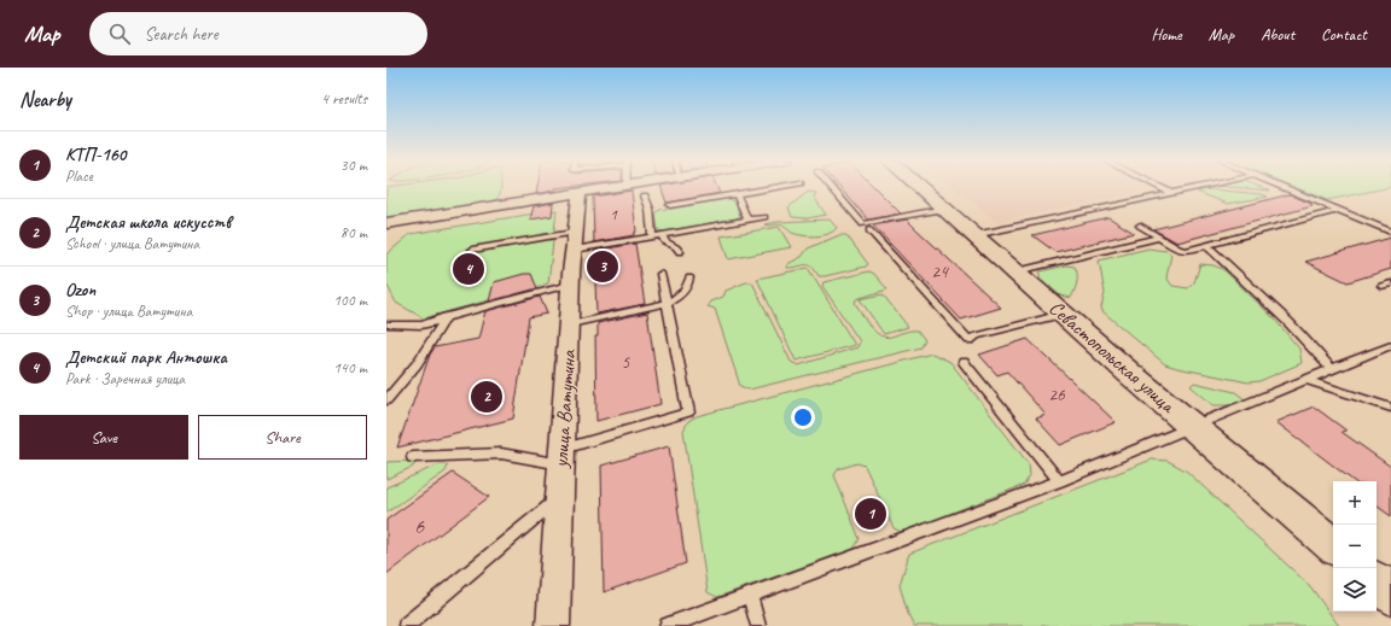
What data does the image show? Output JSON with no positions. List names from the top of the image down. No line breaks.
{"streets":{"main road":["Севастопольская улица"],"street":["улица Ватутина"]},"house_numbers":["1","24","5","26","6"],"page":{"header":"Map","search":"Search here","nav":["Home","Map","About","Contact"],"heading":["Nearby","4 results"],"list":[{"mark":"1","name":"КТП-160","note":"Place","value":"30 m"},{"mark":"2","name":"Детская школа искусств","note":"School · улица Ватутина","value":"80 m"},{"mark":"3","name":"Ozon","note":"Shop · улица Ватутина","value":"100 m"},{"mark":"4","name":"Детский парк Антошка","note":"Park · Заречная улица","value":"140 m"}],"pins":["3","4","2","1"],"buttons":["Save","Share"],"map_buttons":["+","−"]}}
